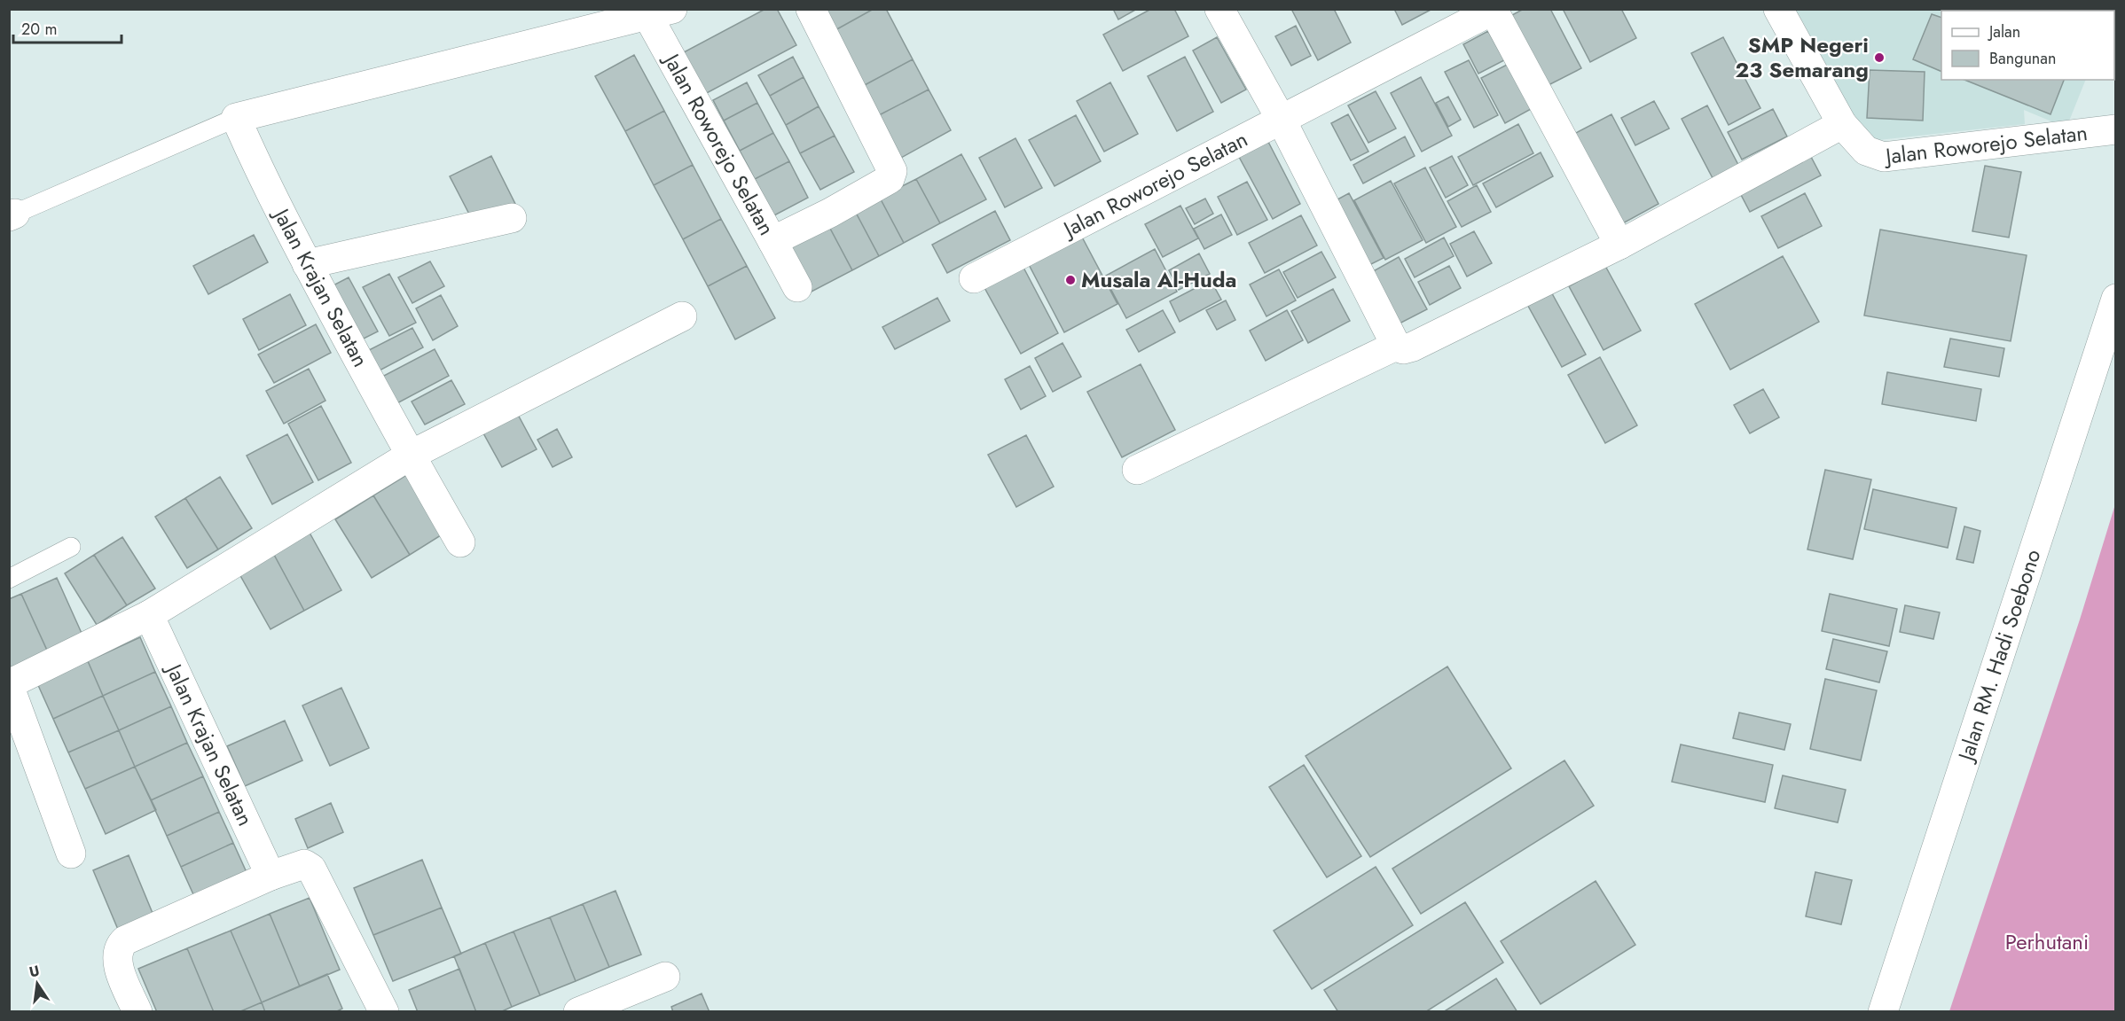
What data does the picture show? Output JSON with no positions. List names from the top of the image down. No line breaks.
{"streets":{"street":["Jalan Roworejo Selatan","Jalan Krajan Selatan","Jalan RM. Hadi Soebono"]},"crossings":[["Jalan Roworejo Selatan","Jalan Krajan Selatan"]],"parks":["Perhutani"],"places":["SMP Negeri 23 Semarang","Musala Al-Huda"],"legend":["Jalan","Bangunan"],"scale_bar":"20 m","north":"top"}
